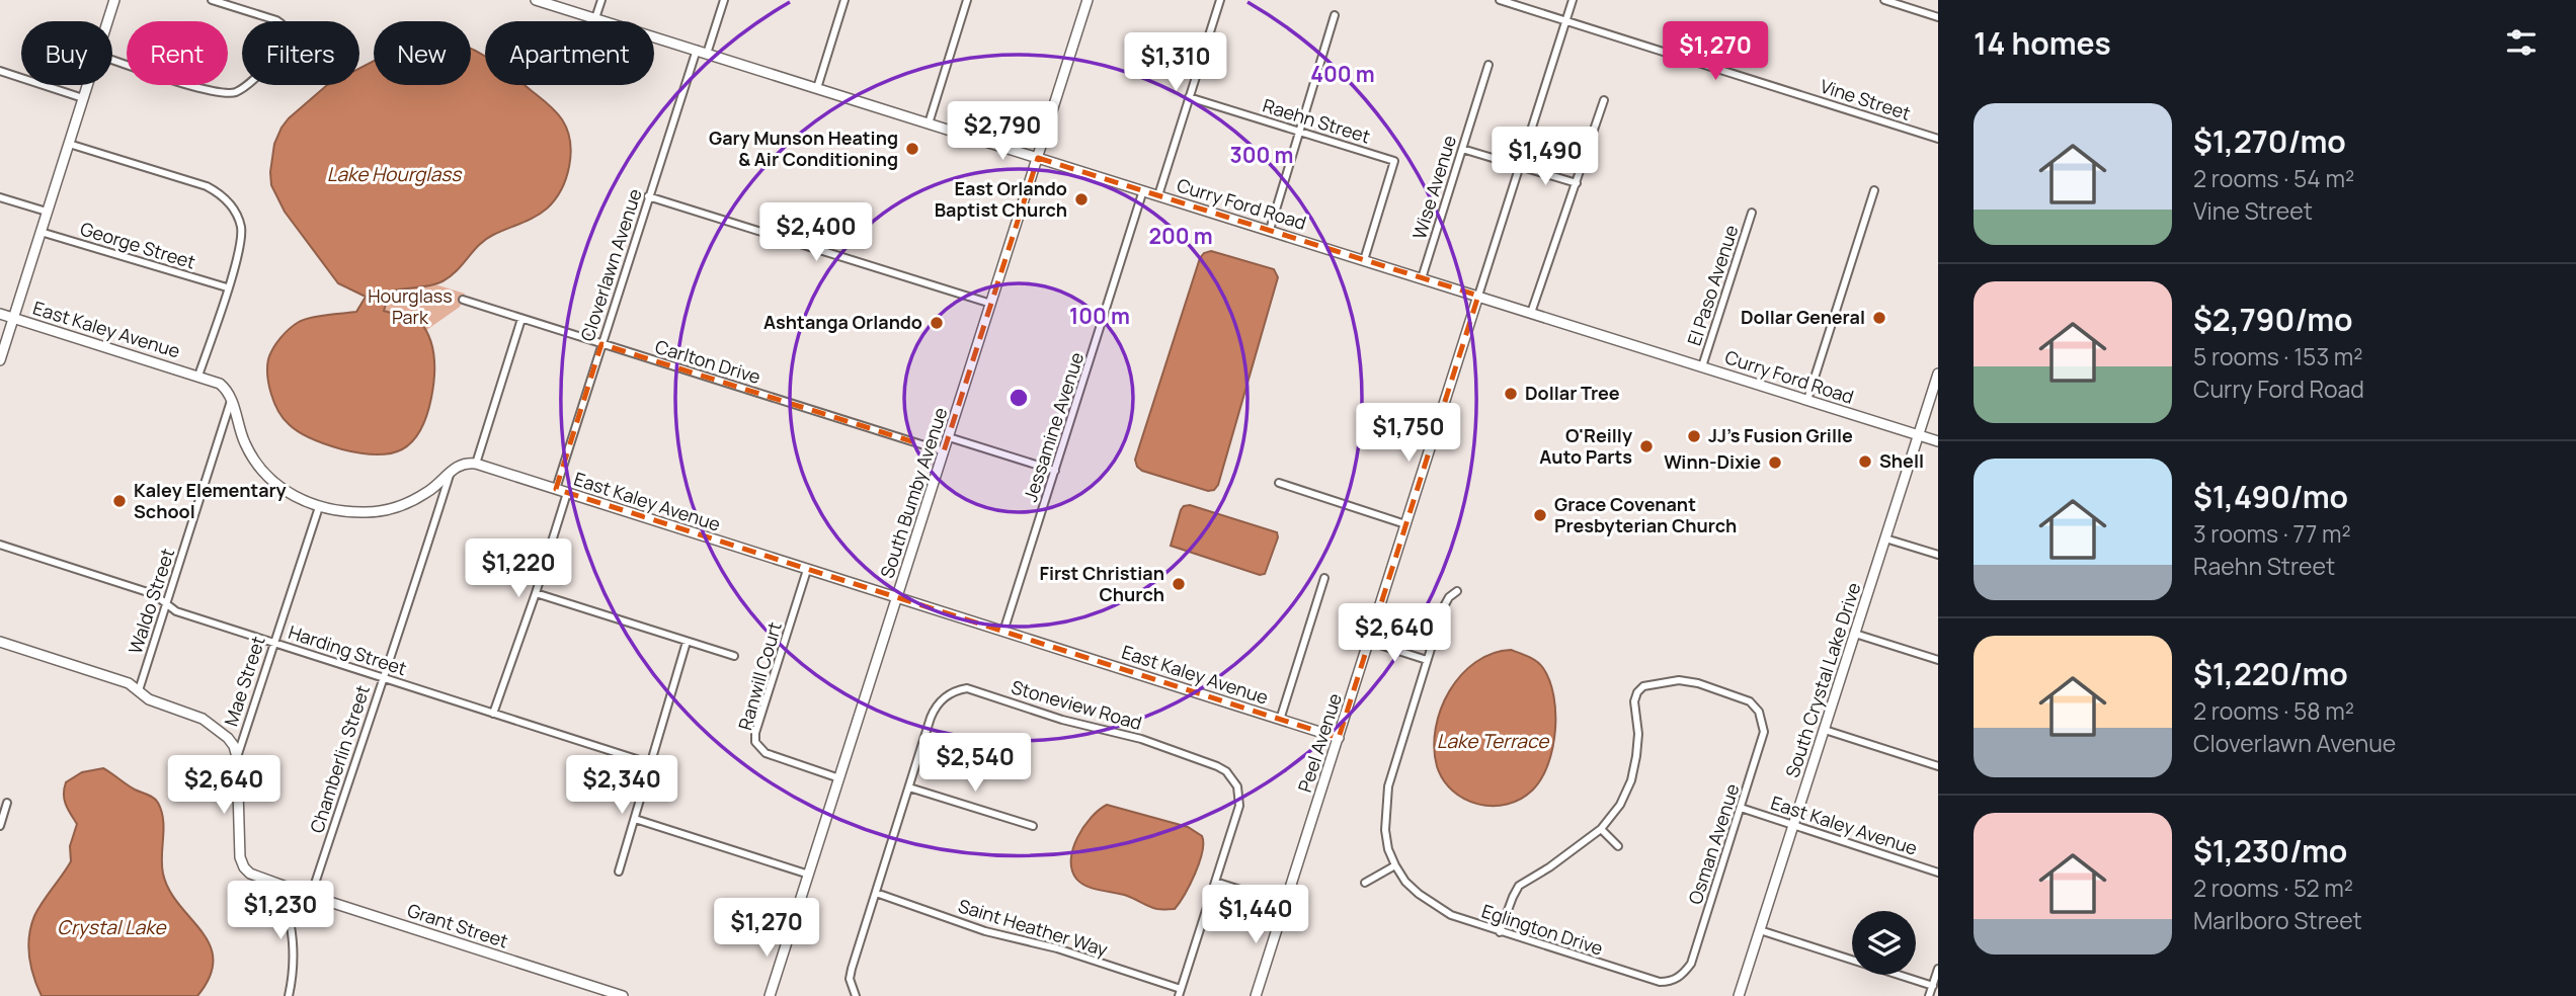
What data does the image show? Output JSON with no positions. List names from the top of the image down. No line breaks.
{"streets":{"street":["Vine Street","Raehn Street","Wise Avenue","Curry Ford Road","George Street","Cloverlawn Avenue","El Paso Avenue","East Kaley Avenue","Carlton Drive","Jessamine Avenue","South Bumby Avenue","Waldo Street","Harding Street","Ranwill Court","South Crystal Lake Drive","Mae Street","Stoneview Road","Peel Avenue","Chamberlin Street","Osman Avenue","Grant Street","Saint Heather Way","Eglington Drive"]},"crossings":[["Raehn Street","Curry Ford Road"],["Wise Avenue","Curry Ford Road"],["Curry Ford Road","Cloverlawn Avenue"],["Curry Ford Road","El Paso Avenue"],["Curry Ford Road","Jessamine Avenue"],["Curry Ford Road","South Bumby Avenue"],["Curry Ford Road","South Crystal Lake Drive"],["Curry Ford Road","Peel Avenue"],["Cloverlawn Avenue","East Kaley Avenue"],["Cloverlawn Avenue","Carlton Drive"],["East Kaley Avenue","Jessamine Avenue"],["East Kaley Avenue","South Bumby Avenue"],["East Kaley Avenue","Waldo Street"],["East Kaley Avenue","Ranwill Court"],["East Kaley Avenue","South Crystal Lake Drive"],["East Kaley Avenue","Peel Avenue"],["East Kaley Avenue","Osman Avenue"],["Carlton Drive","South Bumby Avenue"],["South Bumby Avenue","Ranwill Court"],["Waldo Street","Harding Street"],["Harding Street","Mae Street"],["Harding Street","Chamberlin Street"],["Mae Street","Grant Street"],["Stoneview Road","Saint Heather Way"],["Chamberlin Street","Grant Street"],["Osman Avenue","Eglington Drive"]],"water":["Lake Hourglass","Lake Terrace","Crystal Lake"],"parks":["Hourglass Park"],"places":["Gary Munson Heating & Air Conditioning","East Orlando Baptist Church","Dollar General","Ashtanga Orlando","Dollar Tree","JJ's Fusion Grille","O'Reilly Auto Parts","Shell","Winn-Dixie","Kaley Elementary School","Grace Covenant Presbyterian Church","First Christian Church"],"page":{"heading":"14 homes","price":["$1,270","$1,310","$2,790","$1,490","$2,400","$1,750","$1,220","$2,640","$2,540","$2,640","$2,340","$1,230","$1,440","$1,270"],"chip":["Buy","Rent","Filters","New","Apartment"],"list":[{"name":"$1,270/mo","note":"2 rooms · 54 m² · Vine Street"},{"name":"$2,790/mo","note":"5 rooms · 153 m² · Curry Ford Road"},{"name":"$1,490/mo","note":"3 rooms · 77 m² · Raehn Street"},{"name":"$1,220/mo","note":"2 rooms · 58 m² · Cloverlawn Avenue"},{"name":"$1,230/mo","note":"2 rooms · 52 m² · Marlboro Street"}]},"rings":["400 m","300 m","200 m","100 m"]}
